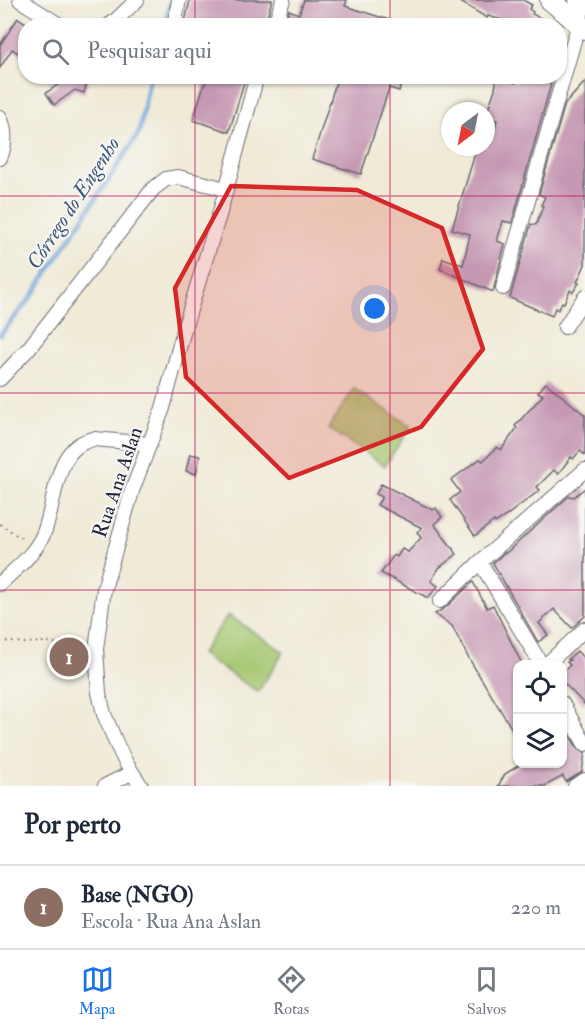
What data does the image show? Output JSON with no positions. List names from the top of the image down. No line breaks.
{"streets":{"street":["Rua Ana Aslan"]},"water":["Córrego do Engenho"],"north":"bottom left","page":{"search":"Pesquisar aqui","pins":"1","heading":"Por perto","list":[{"mark":"1","name":"Base (NGO)","note":"Escola · Rua Ana Aslan","value":"220 m"}],"nav":["Mapa","Rotas","Salvos"]}}
